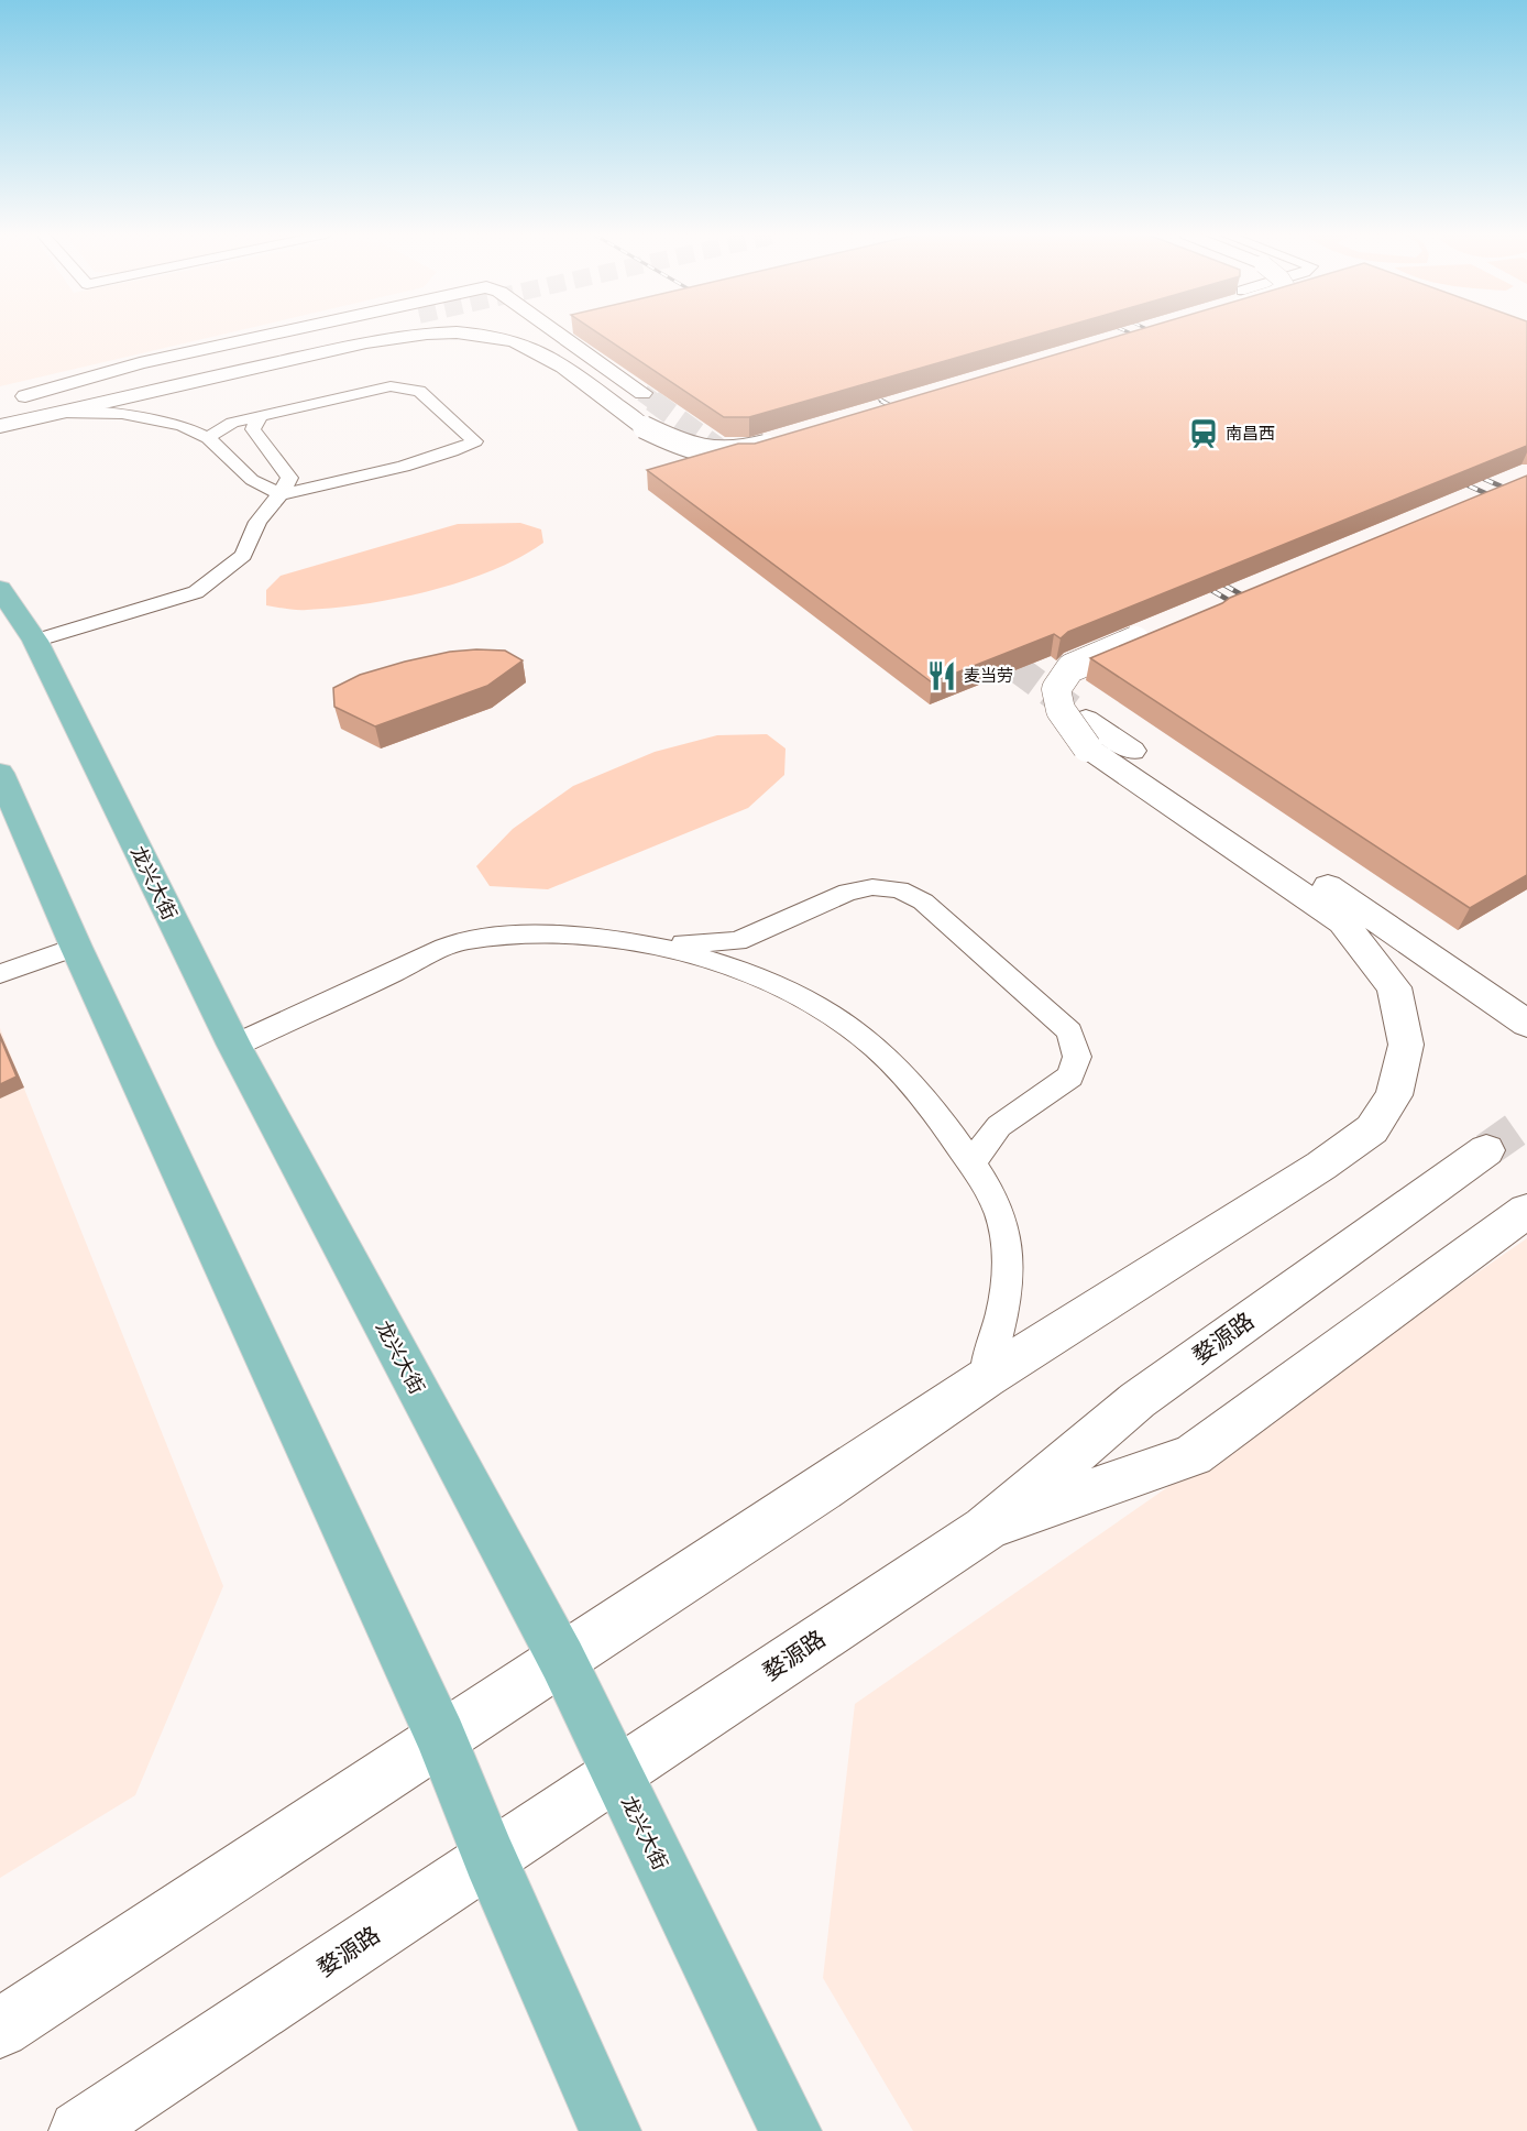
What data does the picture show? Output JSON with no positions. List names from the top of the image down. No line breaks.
{"streets":{"main road":["龙兴大街"],"street":["婺源路"]},"crossings":[["龙兴大街","婺源路"]],"places":{"station":["南昌西"],"restaurant":["麦当劳"]}}
